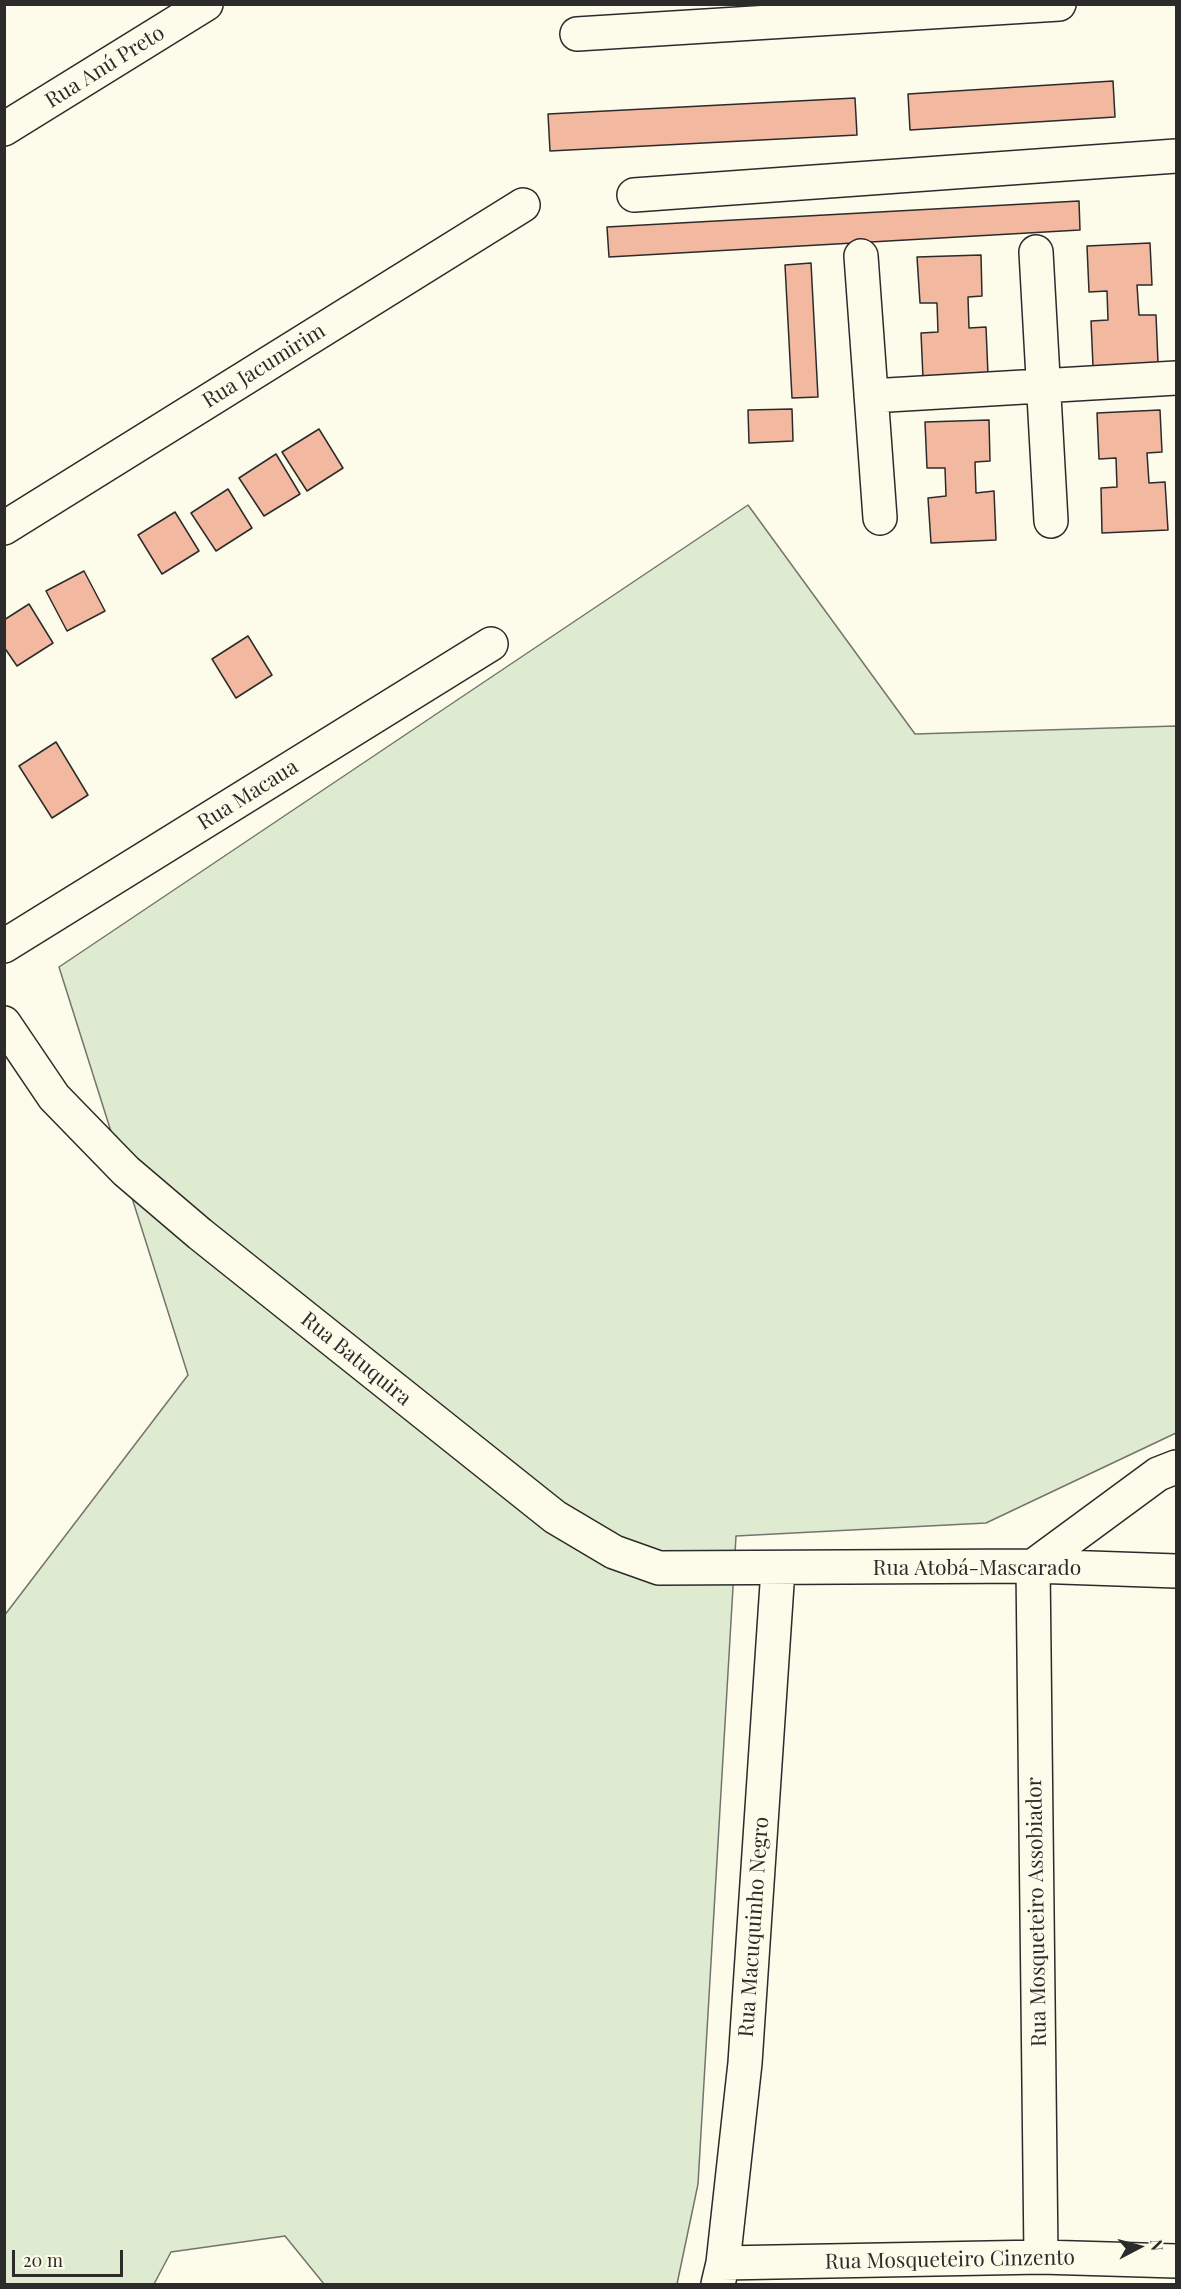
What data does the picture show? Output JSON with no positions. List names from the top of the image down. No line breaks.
{"streets":{"street":["Rua Anú Preto","Rua Jacumirim","Rua Macaua","Rua Batuquira","Rua Atobá-Mascarado","Rua Mosqueteiro Assobiador","Rua Macuquinho Negro","Rua Mosqueteiro Cinzento"]},"crossings":[["Rua Batuquira","Rua Atobá-Mascarado"],["Rua Batuquira","Rua Macuquinho Negro"],["Rua Atobá-Mascarado","Rua Mosqueteiro Assobiador"],["Rua Atobá-Mascarado","Rua Macuquinho Negro"],["Rua Mosqueteiro Assobiador","Rua Mosqueteiro Cinzento"],["Rua Macuquinho Negro","Rua Mosqueteiro Cinzento"]],"scale_bar":"20 m","north":"right"}
